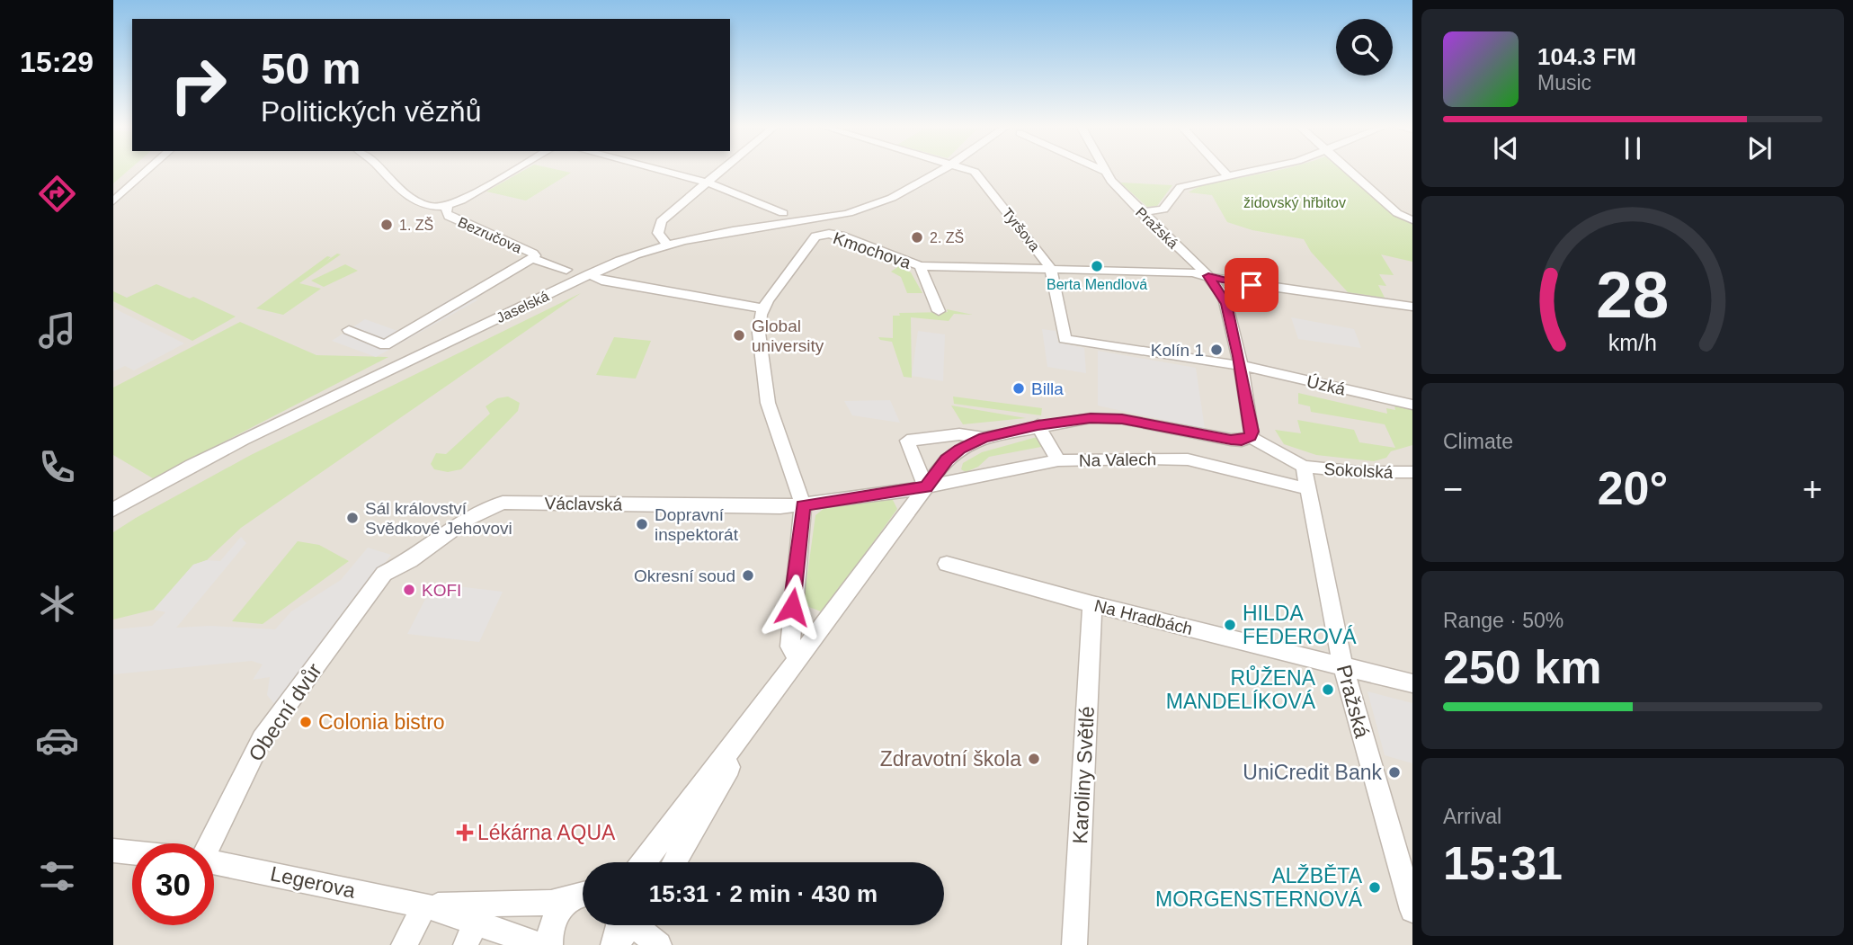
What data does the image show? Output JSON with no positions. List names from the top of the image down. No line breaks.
{"streets":{"street":["Pražská","Tyršova","Bezručova","Kmochova","Jaselská","Úzká","Na Valech","Sokolská","Václavská","Na Hradbách","Obecní dvůr","Karoliny Světlé","Legerova"]},"crossings":[["Pražská","Kmochova"],["Pražská","Úzká"],["Pražská","Na Valech"],["Pražská","Sokolská"],["Pražská","Na Hradbách"],["Tyršova","Kmochova"],["Tyršova","Úzká"],["Kmochova","Na Valech"],["Kmochova","Václavská"],["Na Valech","Václavská"],["Václavská","Obecní dvůr"],["Na Hradbách","Karoliny Světlé"]],"parks":["židovský hřbitov"],"places":{"other":["1. ZŠ","2. ZŠ","Berta Mendlová","Global university","Kolín 1","Billa","Sál království Svědkové Jehovovi","Dopravní inspektorát","Okresní soud","KOFI","HILDA FEDEROVÁ","RŮŽENA MANDELÍKOVÁ","Colonia bistro","Zdravotní škola","UniCredit Bank","ALŽBĚTA MORGENSTERNOVÁ"],"health":["Lékárna AQUA"]},"page":{"tabs":"15:29","turn":["50 m","Politických vězňů"],"song":["104.3 FM","Music"],"tile":["Climate",["Range · 50%","250 km"],["Arrival","15:31"]],"heat":["−","20°","+"],"limit":"30","trip":"15:31 · 2 min · 430 m","gauge":["28","km/h"]}}
